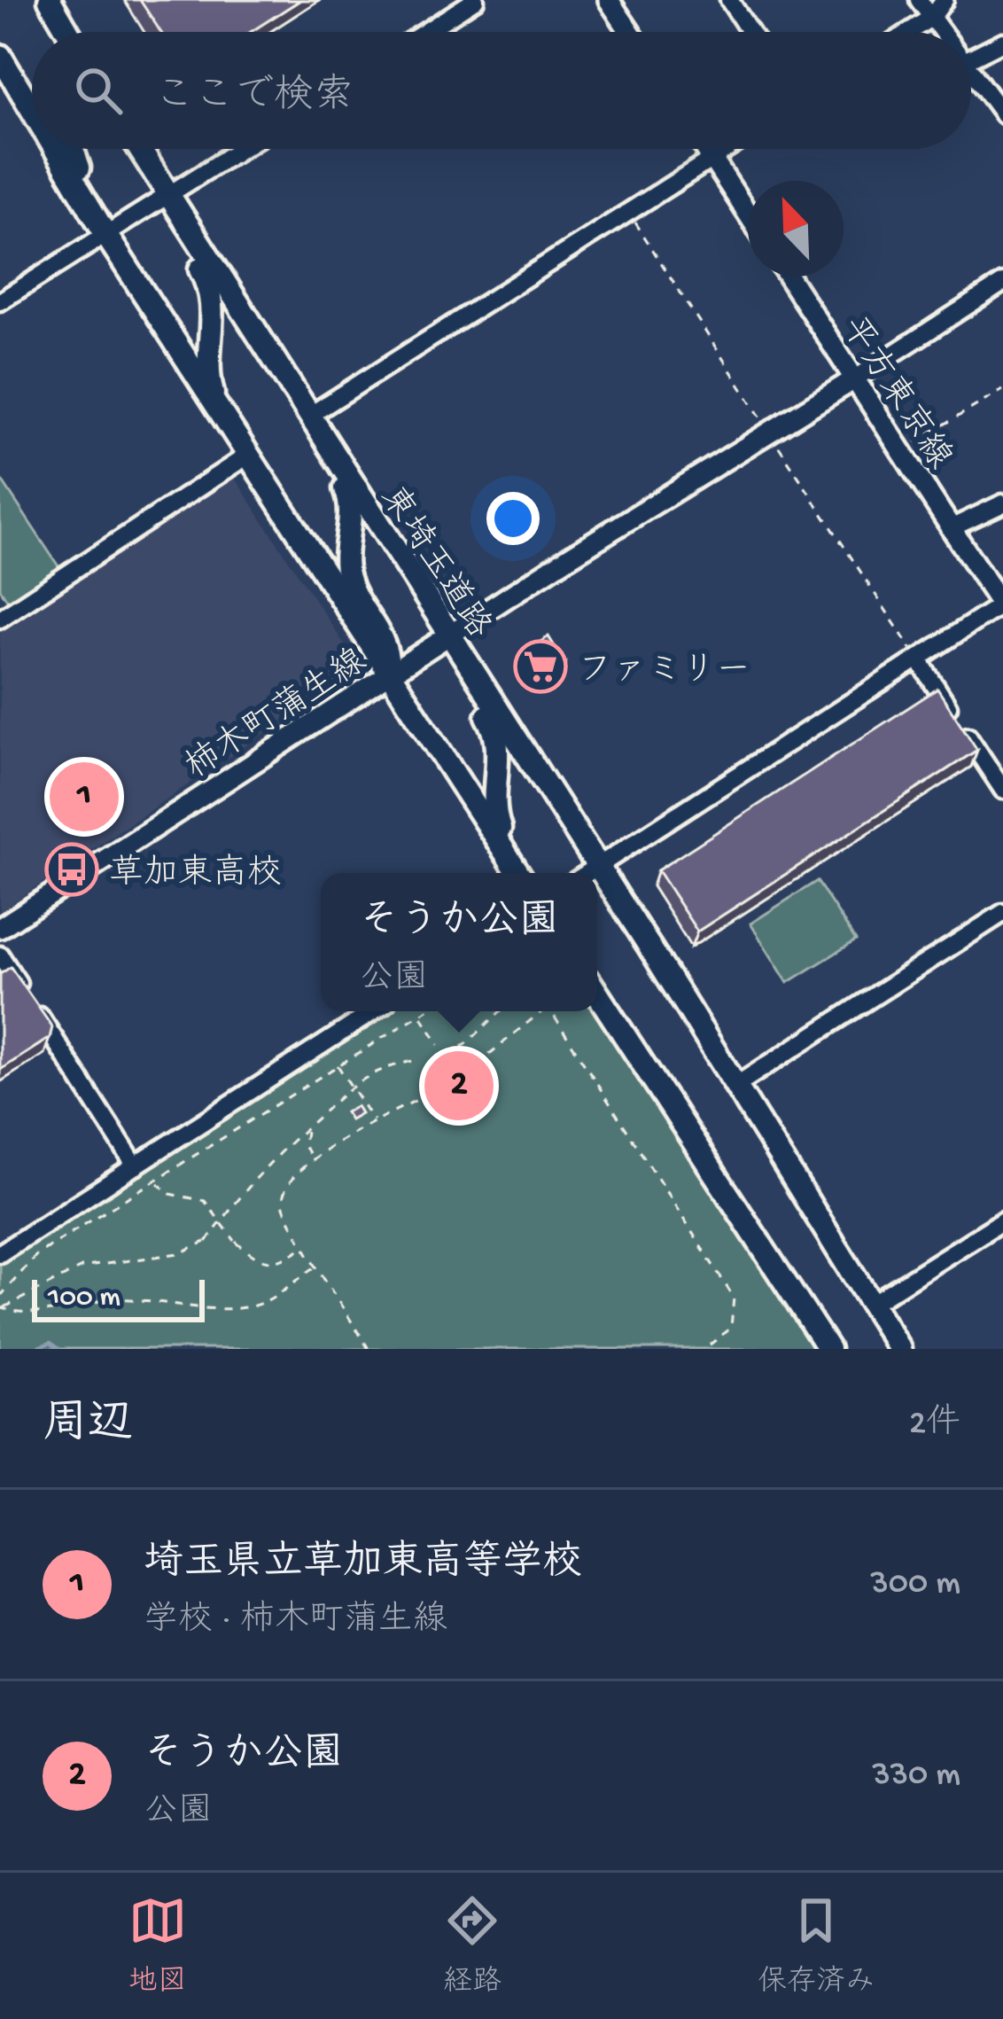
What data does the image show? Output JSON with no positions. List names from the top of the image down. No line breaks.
{"streets":{"highway":["東埼玉道路"],"main road":["平方東京線","柿木町蒲生線"]},"crossings":[["平方東京線","柿木町蒲生線"],["東埼玉道路","柿木町蒲生線"]],"places":{"supermarket":["ファミリー"],"bus stop":["草加東高校"]},"scale_bar":"100 m","north":"top left","page":{"search":"ここで検索","pins":["1","2"],"popup":["そうか公園","公園"],"scale":"100 m","heading":["周辺","2件"],"list":[{"mark":"1","name":"埼玉県立草加東高等学校","note":"学校 · 柿木町蒲生線","value":"300 m"},{"mark":"2","name":"そうか公園","note":"公園","value":"330 m"}],"nav":["地図","経路","保存済み"]}}
